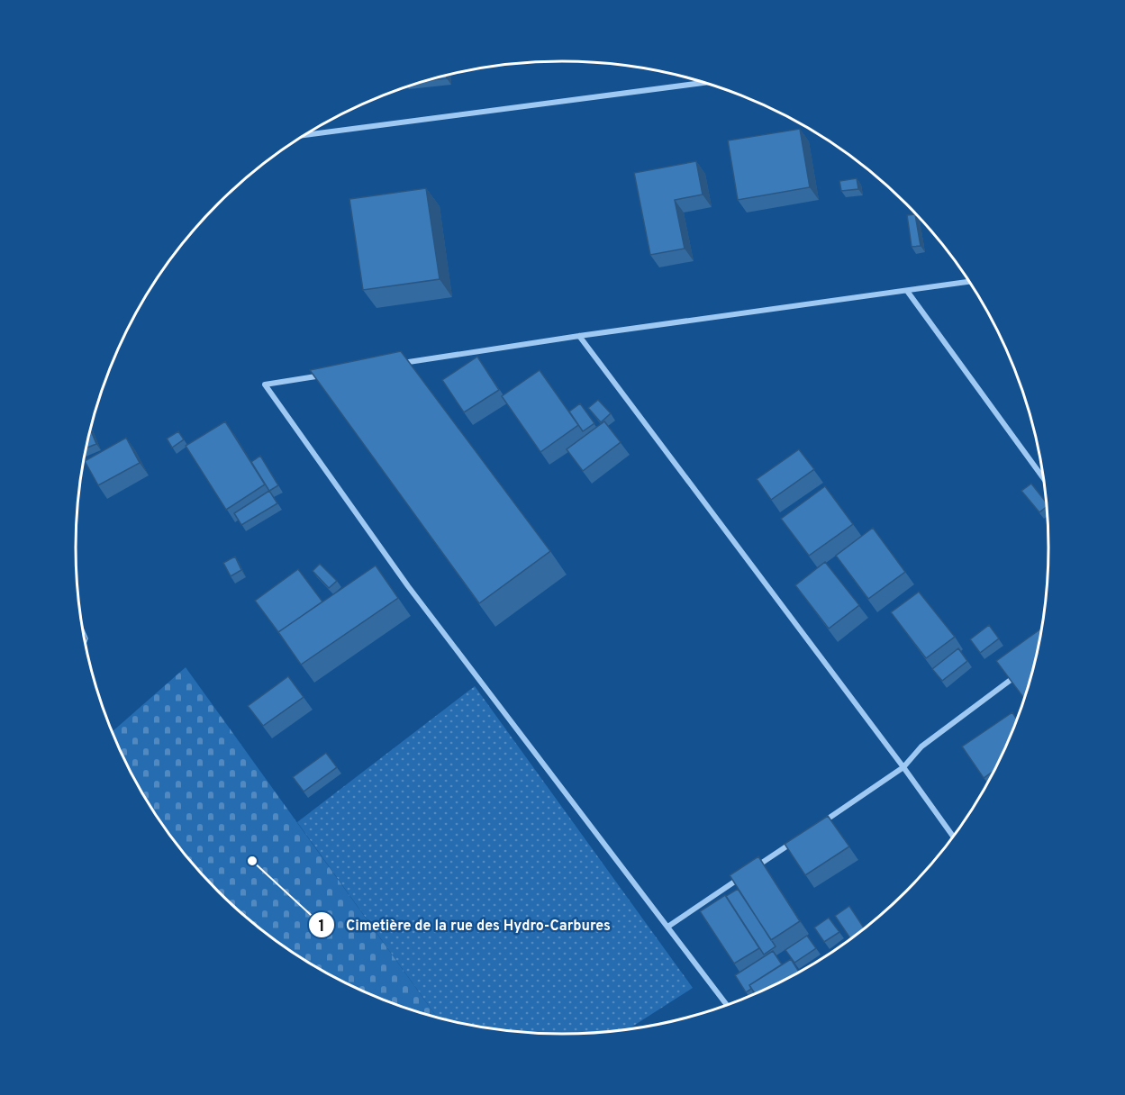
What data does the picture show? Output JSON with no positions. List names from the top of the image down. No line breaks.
{"places":["Cimetière de la rue des Hydro-Carbures"]}
